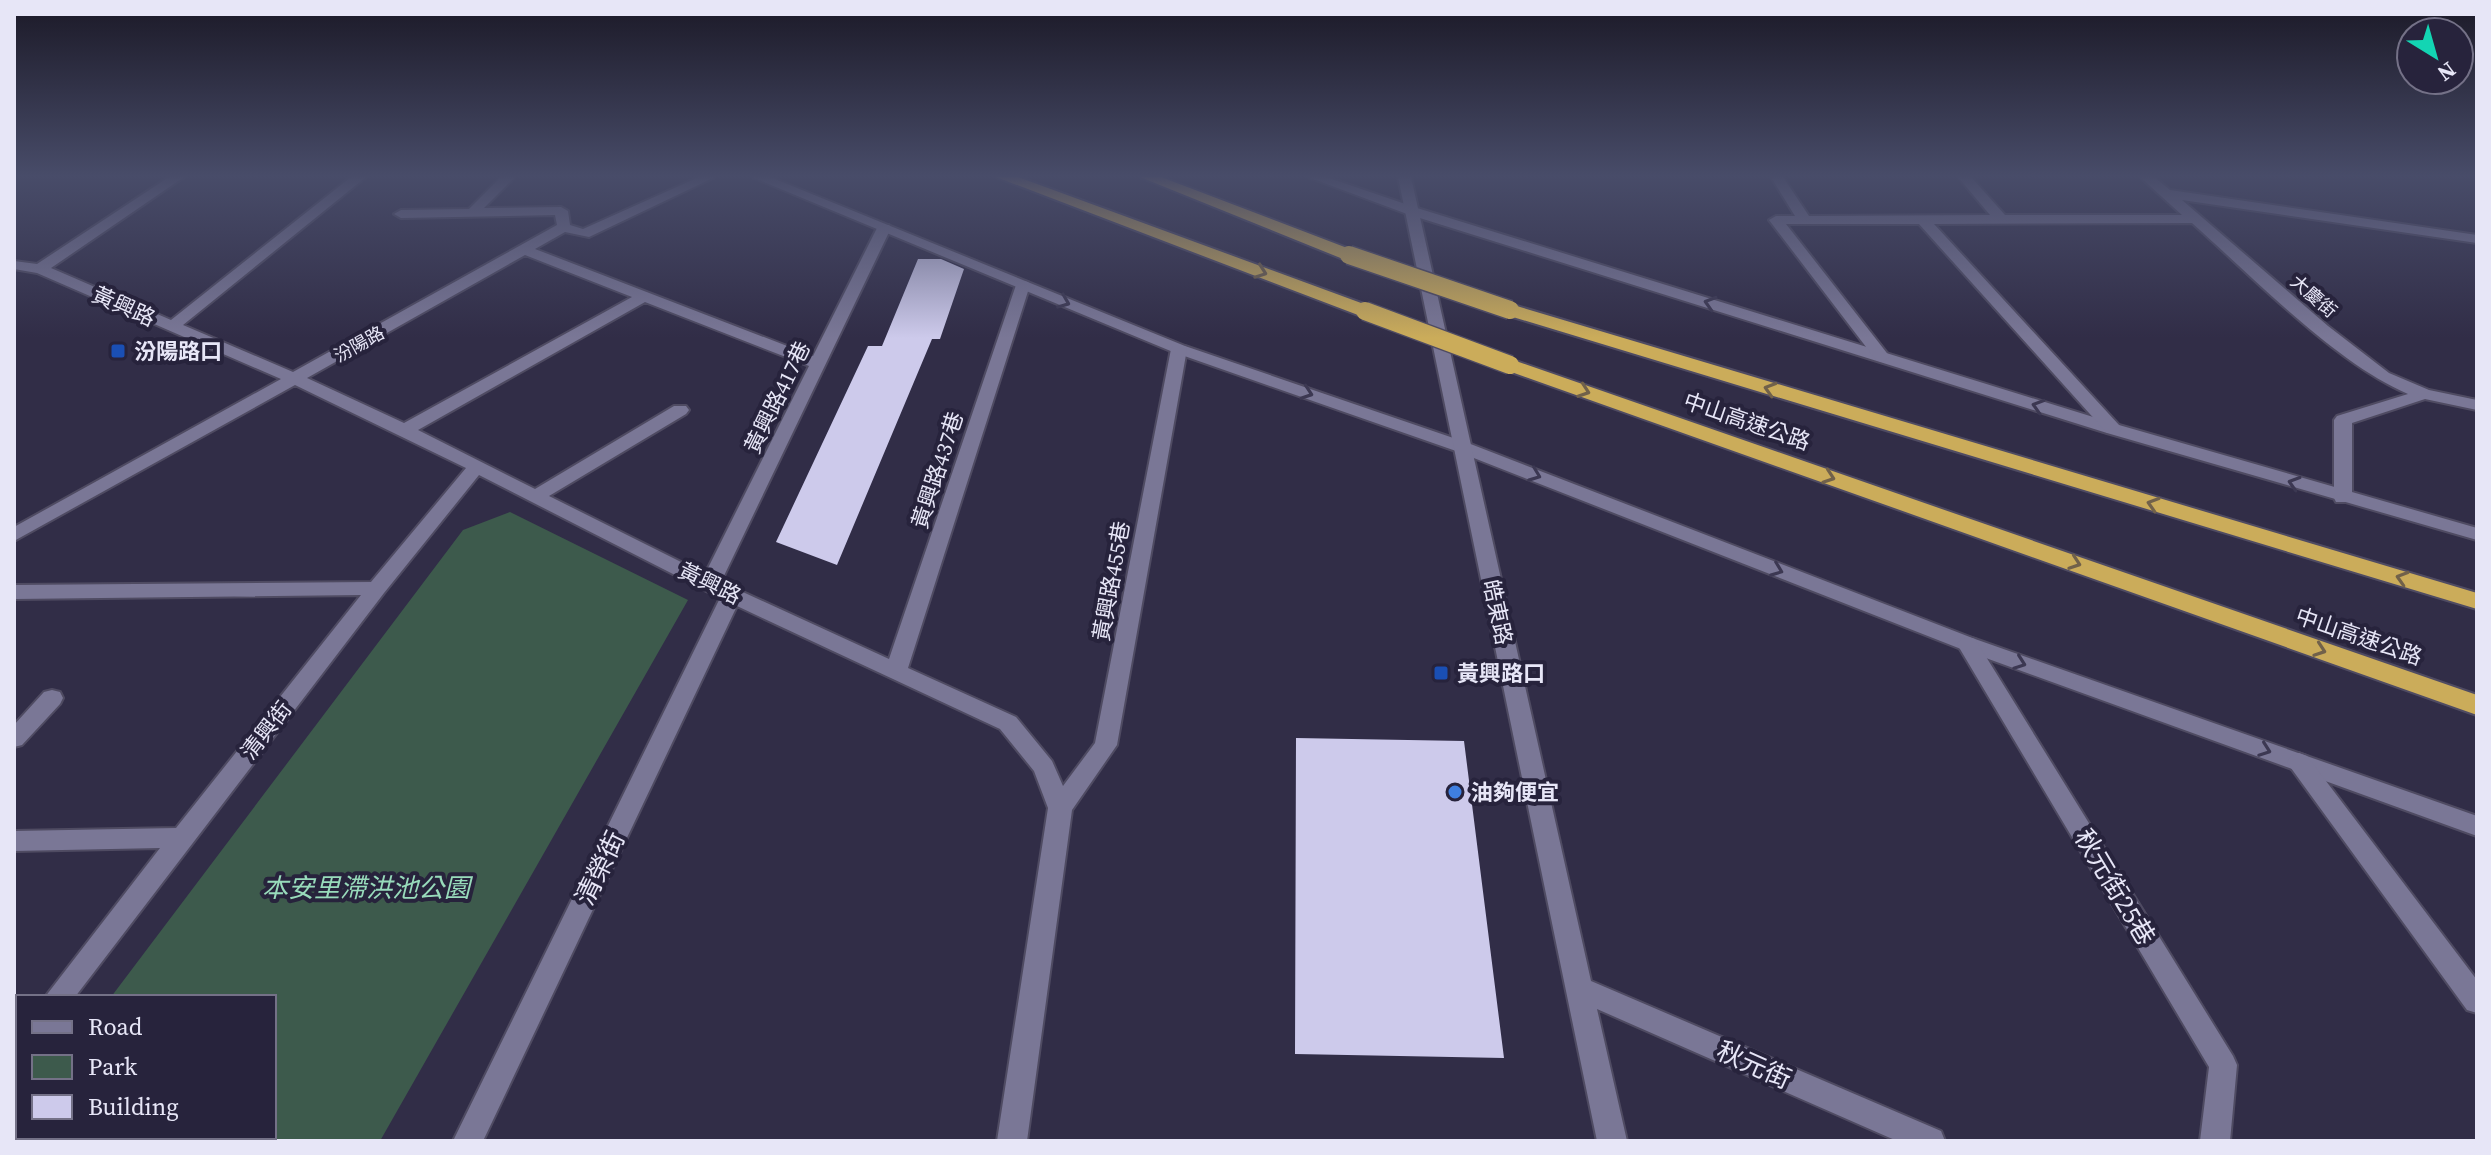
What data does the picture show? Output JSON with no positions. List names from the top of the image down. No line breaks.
{"streets":{"highway":["中山高速公路"],"street":["大慶街","黃興路","汾陽路","黃興路417巷","黃興路437巷","黃興路455巷","皓東路","清興街","清榮街","秋元街25巷","秋元街"]},"crossings":[["黃興路","汾陽路"],["黃興路","黃興路417巷"],["黃興路","黃興路437巷"],["黃興路","黃興路455巷"],["黃興路","清興街"],["黃興路","清榮街"],["黃興路417巷","清榮街"],["皓東路","秋元街"]],"parks":["本安里滯洪池公園"],"places":{"transit":["汾陽路口","黃興路口"],"other":["油夠便宜"]},"legend":["Road","Park","Building"],"north":"bottom right"}
